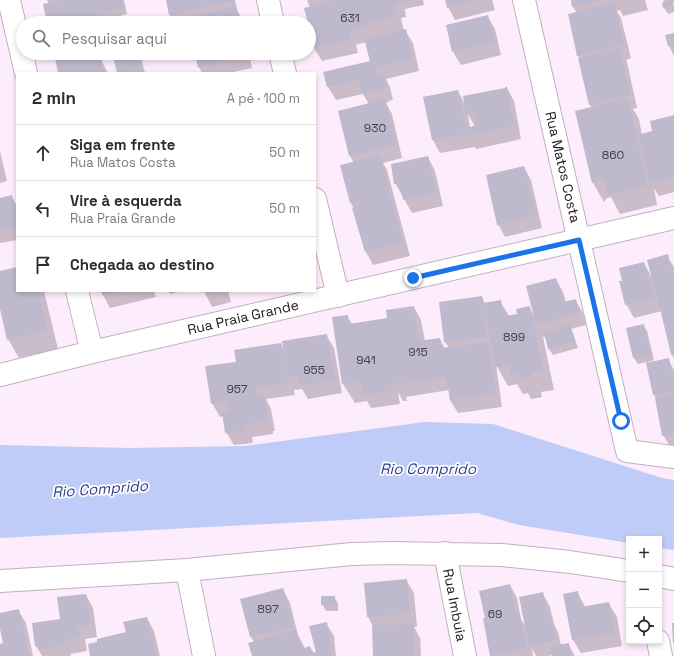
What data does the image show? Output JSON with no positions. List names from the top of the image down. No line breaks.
{"streets":{"street":["Rua Matos Costa","Rua Praia Grande","Rua Imbuia"]},"crossings":[["Rua Matos Costa","Rua Praia Grande"]],"water":["Rio Comprido"],"house_numbers":["631","930","860","899","915","941","955","957","897","69"],"page":{"search":"Pesquisar aqui","heading":["2 min","A pé · 100 m"],"list":[["Siga em frente","Rua Matos Costa","50 m"],["Vire à esquerda","Rua Praia Grande","50 m"],"Chegada ao destino"],"map_buttons":["+","−"]}}
